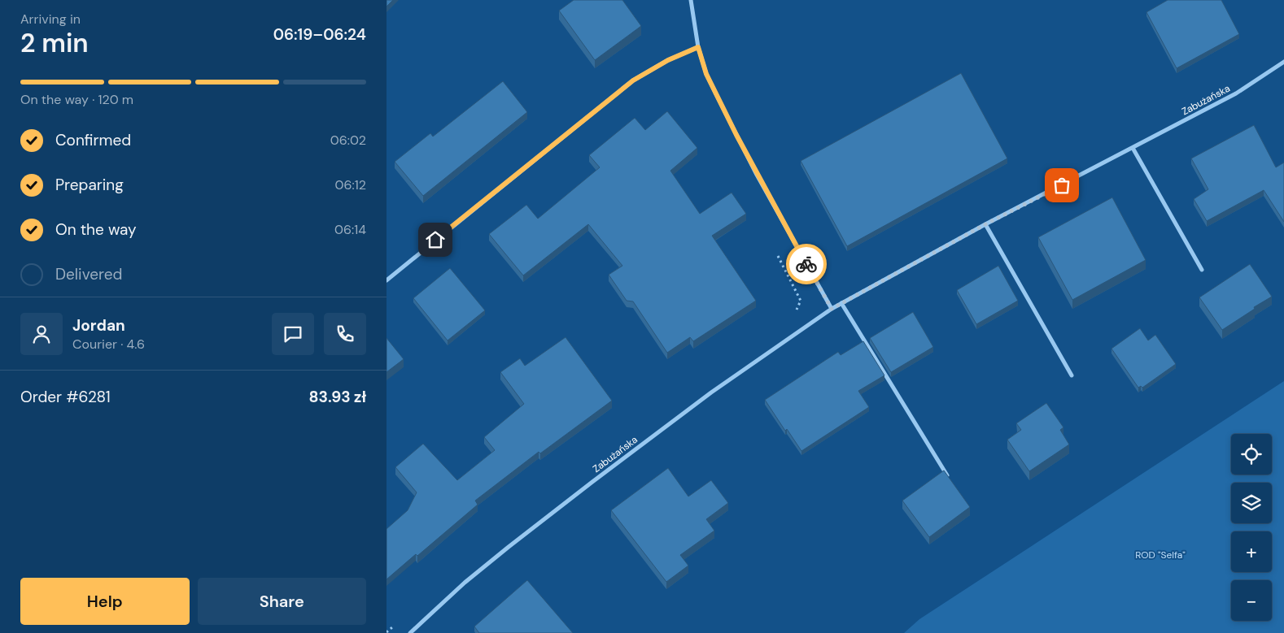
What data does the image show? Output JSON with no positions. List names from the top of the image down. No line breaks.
{"streets":{"street":["Zabużańska"]},"parks":["ROD \"Selfa\""],"page":{"heading":["2 min","Arriving in","06:19–06:24"],"panel":["Jordan","Courier · 4.6","Order #6281","83.93 zł"],"bar":"On the way · 120 m","list":[["Confirmed","06:02"],["Preparing","06:12"],["On the way","06:14"],"Delivered"],"map_buttons":["+","−"],"buttons":["Help","Share"]}}
